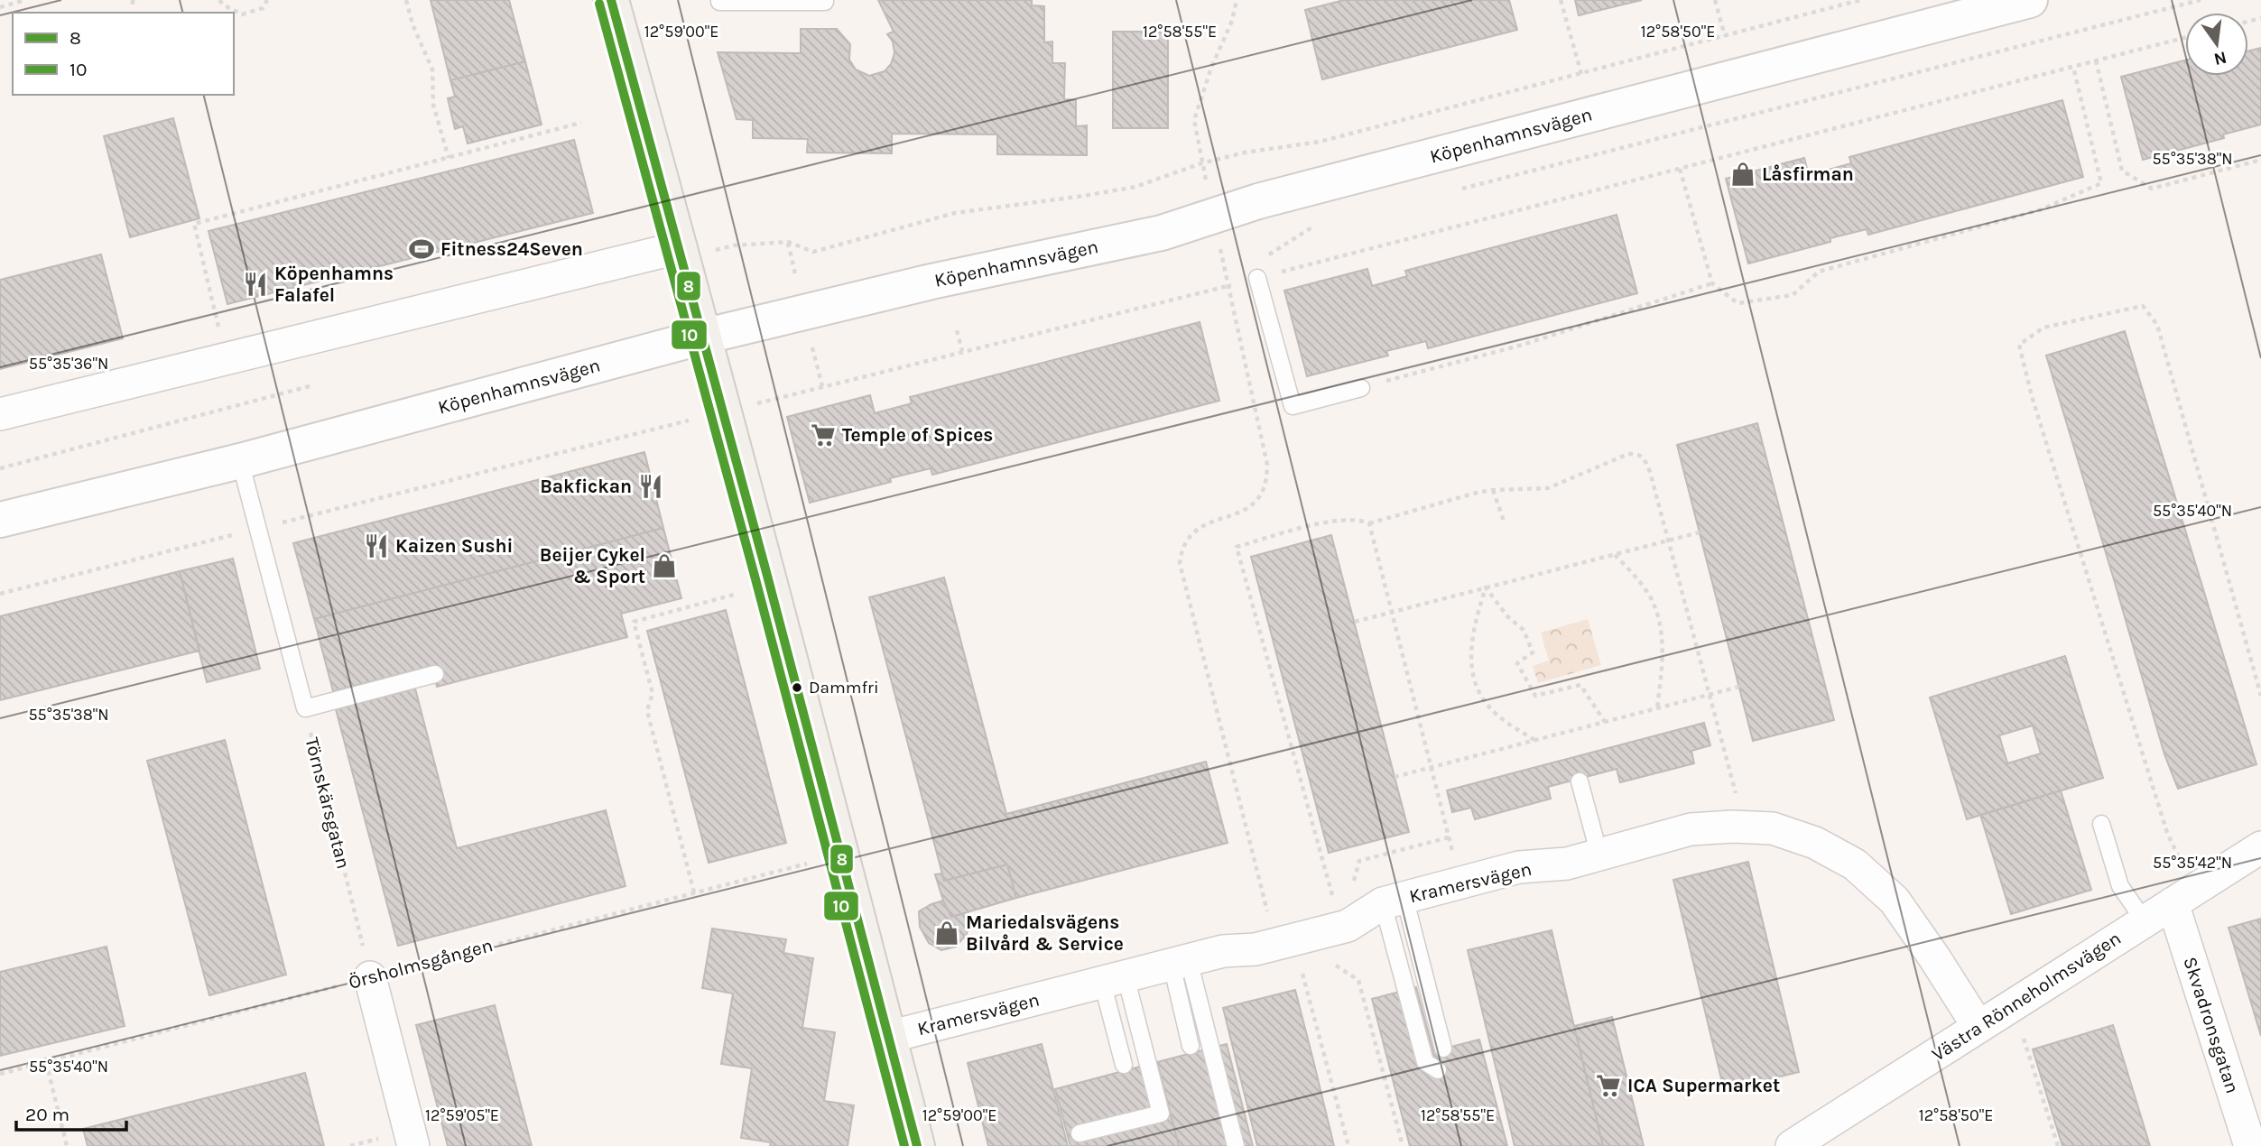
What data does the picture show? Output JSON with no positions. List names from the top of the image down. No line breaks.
{"streets":{"street":["Köpenhamnsvägen","Kramersvägen","Västra Rönneholmsvägen","Skvadronsgatan"],"path":["Törnskärsgatan","Örsholmsgången"]},"crossings":[["Törnskärsgatan","Örsholmsgången"],["Kramersvägen","Västra Rönneholmsvägen"],["Västra Rönneholmsvägen","Skvadronsgatan"]],"places":{"shop":["Låsfirman","Beijer Cykel & Sport","Mariedalsvägens Bilvård & Service"],"sports":["Fitness24Seven"],"restaurant":["Köpenhamns Falafel","Bakfickan","Kaizen Sushi"],"supermarket":["Temple of Spices","ICA Supermarket"],"other":["Dammfri"]},"lines":["transit line 8","transit line 10"],"legend":["8","10"],"scale_bar":"20 m","north":"bottom","coordinates":["12°59'00\"E","12°58'55\"E","12°58'50\"E","55°35'38\"N","55°35'36\"N","55°35'40\"N","55°35'42\"N","12°59'05\"E"]}
